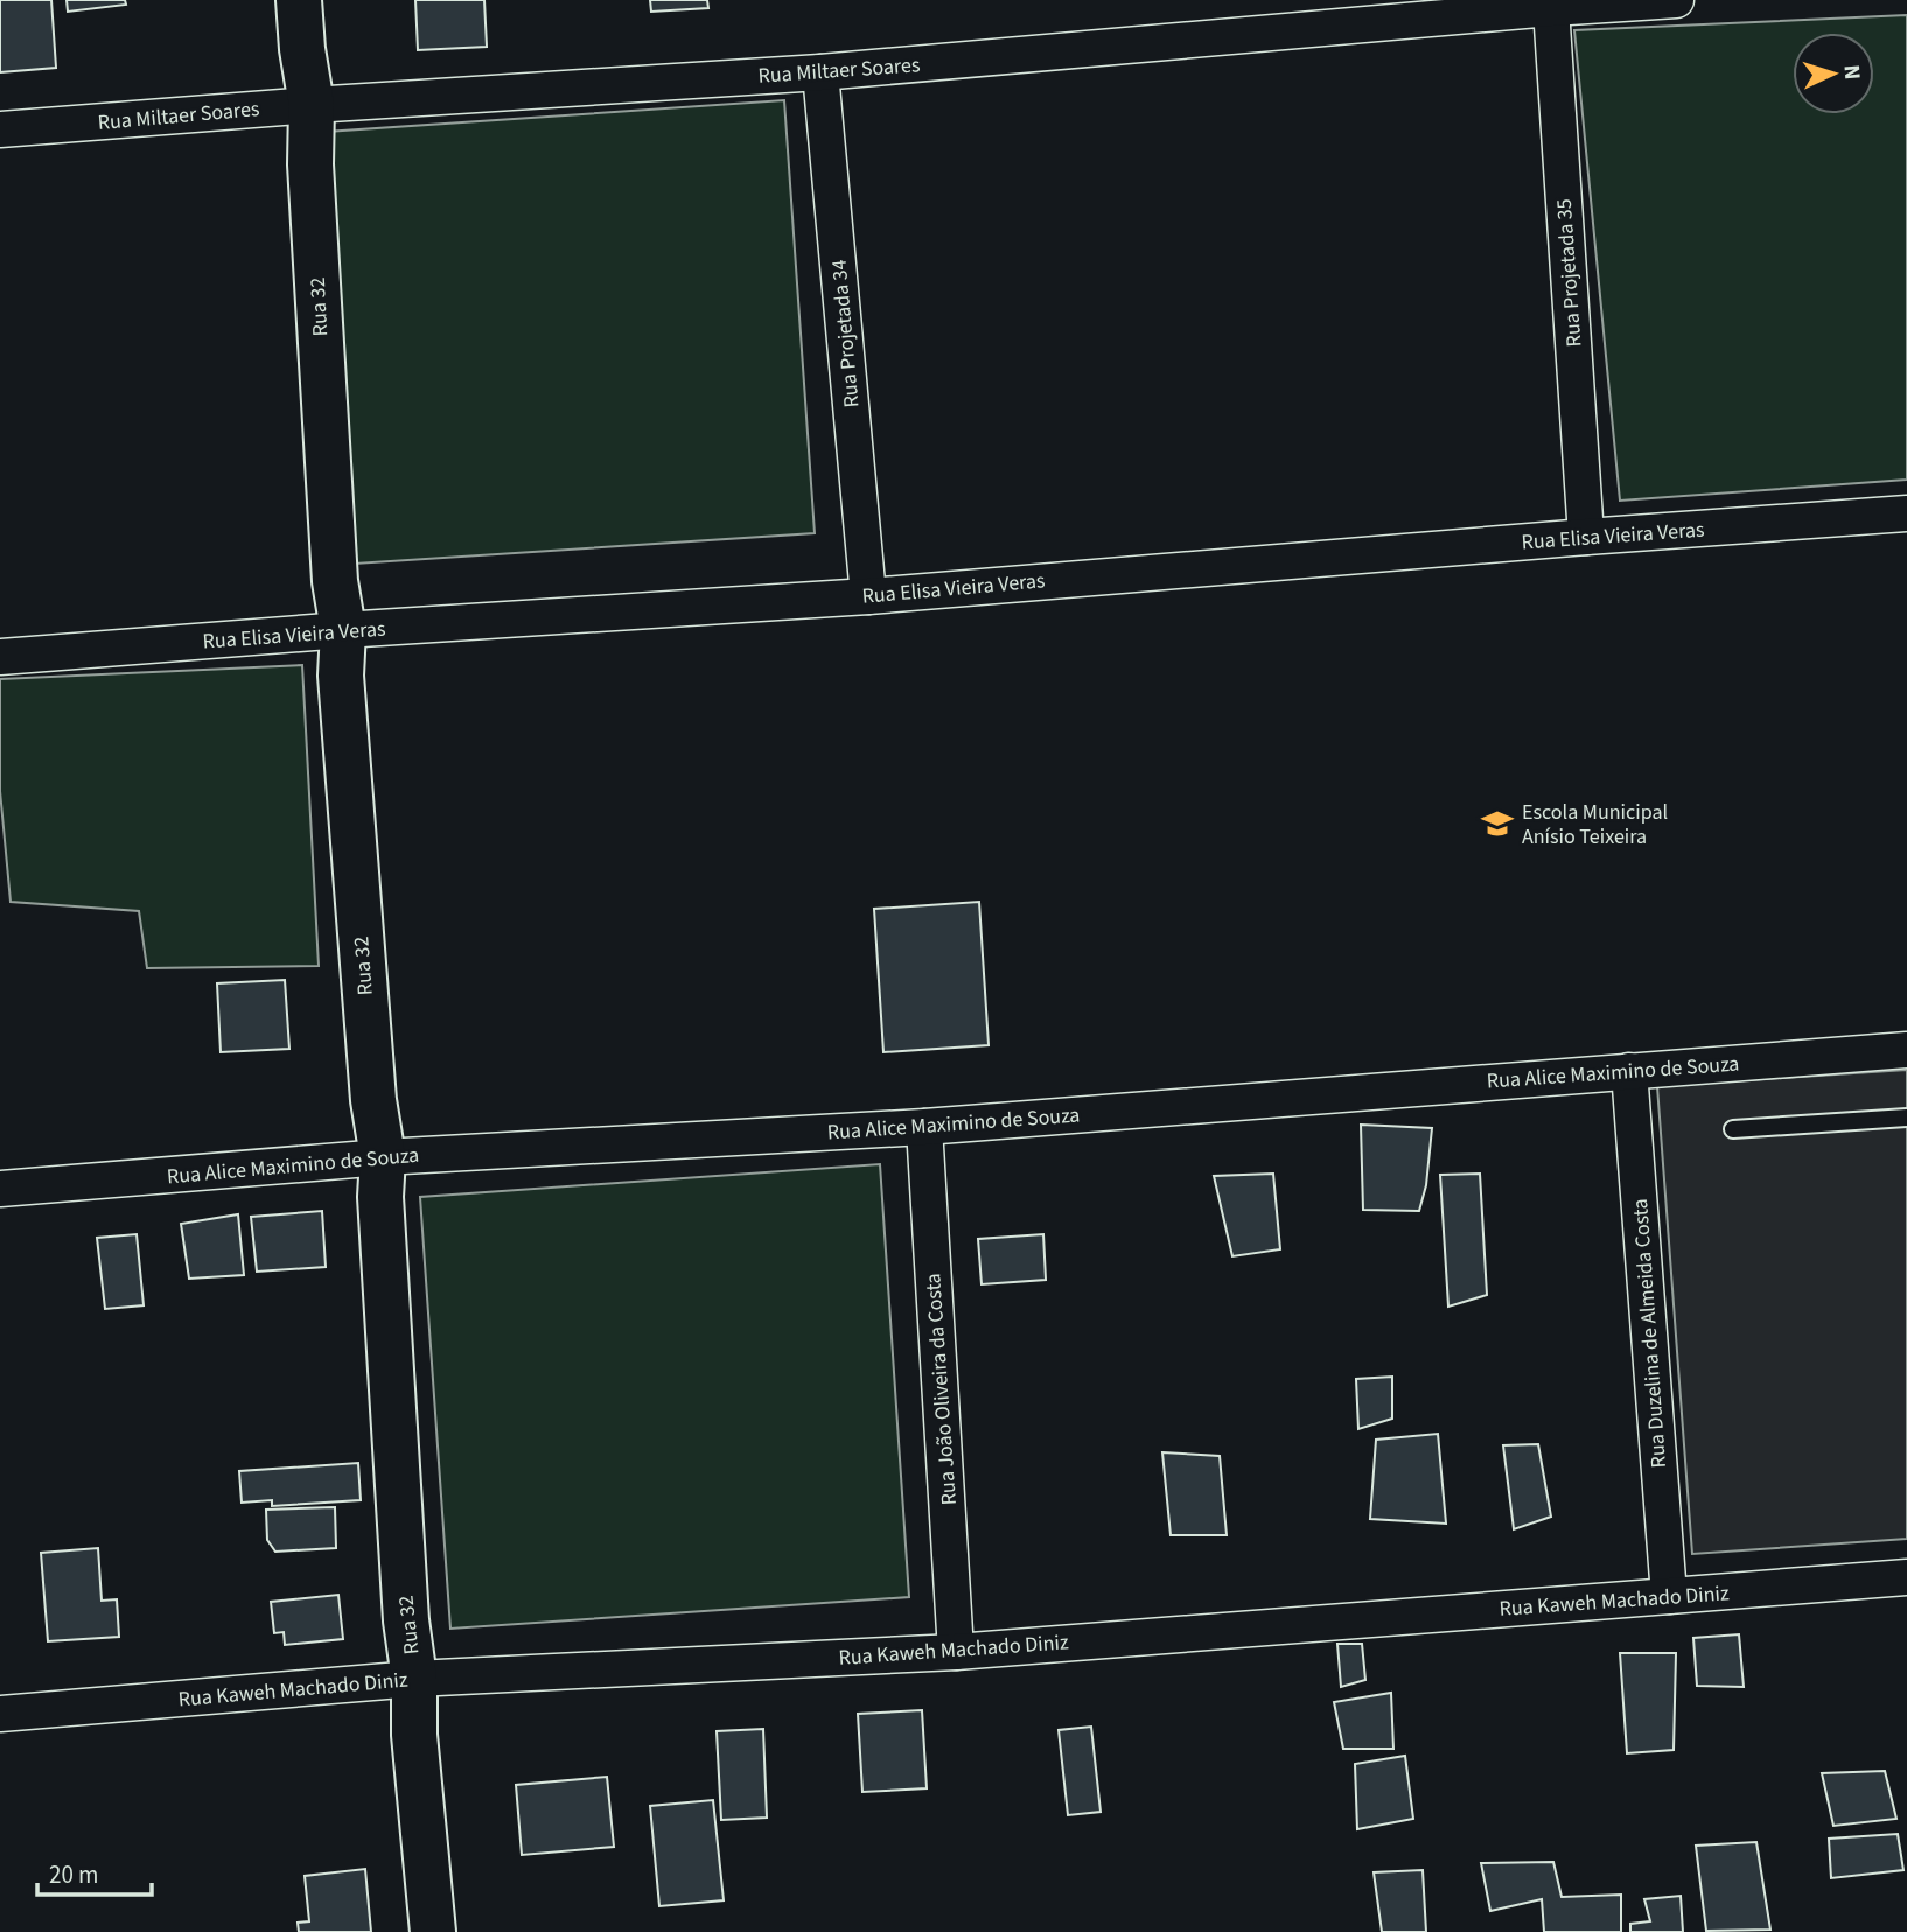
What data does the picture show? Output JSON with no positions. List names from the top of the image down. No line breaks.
{"streets":{"main road":["Rua 32"],"street":["Rua Miltaer Soares","Rua Projetada 35","Rua Projetada 34","Rua Elisa Vieira Veras","Rua Alice Maximino de Souza","Rua Duzelina de Almeida Costa","Rua João Oliveira da Costa","Rua Kaweh Machado Diniz"]},"crossings":[["Rua Miltaer Soares","Rua Projetada 35"],["Rua Miltaer Soares","Rua 32"],["Rua Miltaer Soares","Rua Projetada 34"],["Rua Projetada 35","Rua Elisa Vieira Veras"],["Rua 32","Rua Elisa Vieira Veras"],["Rua 32","Rua Alice Maximino de Souza"],["Rua 32","Rua Kaweh Machado Diniz"],["Rua Projetada 34","Rua Elisa Vieira Veras"],["Rua Alice Maximino de Souza","Rua Duzelina de Almeida Costa"],["Rua Alice Maximino de Souza","Rua João Oliveira da Costa"],["Rua Duzelina de Almeida Costa","Rua Kaweh Machado Diniz"],["Rua João Oliveira da Costa","Rua Kaweh Machado Diniz"]],"places":{"school or university":["Escola Municipal Anísio Teixeira"]},"scale_bar":"20 m","north":"right"}
